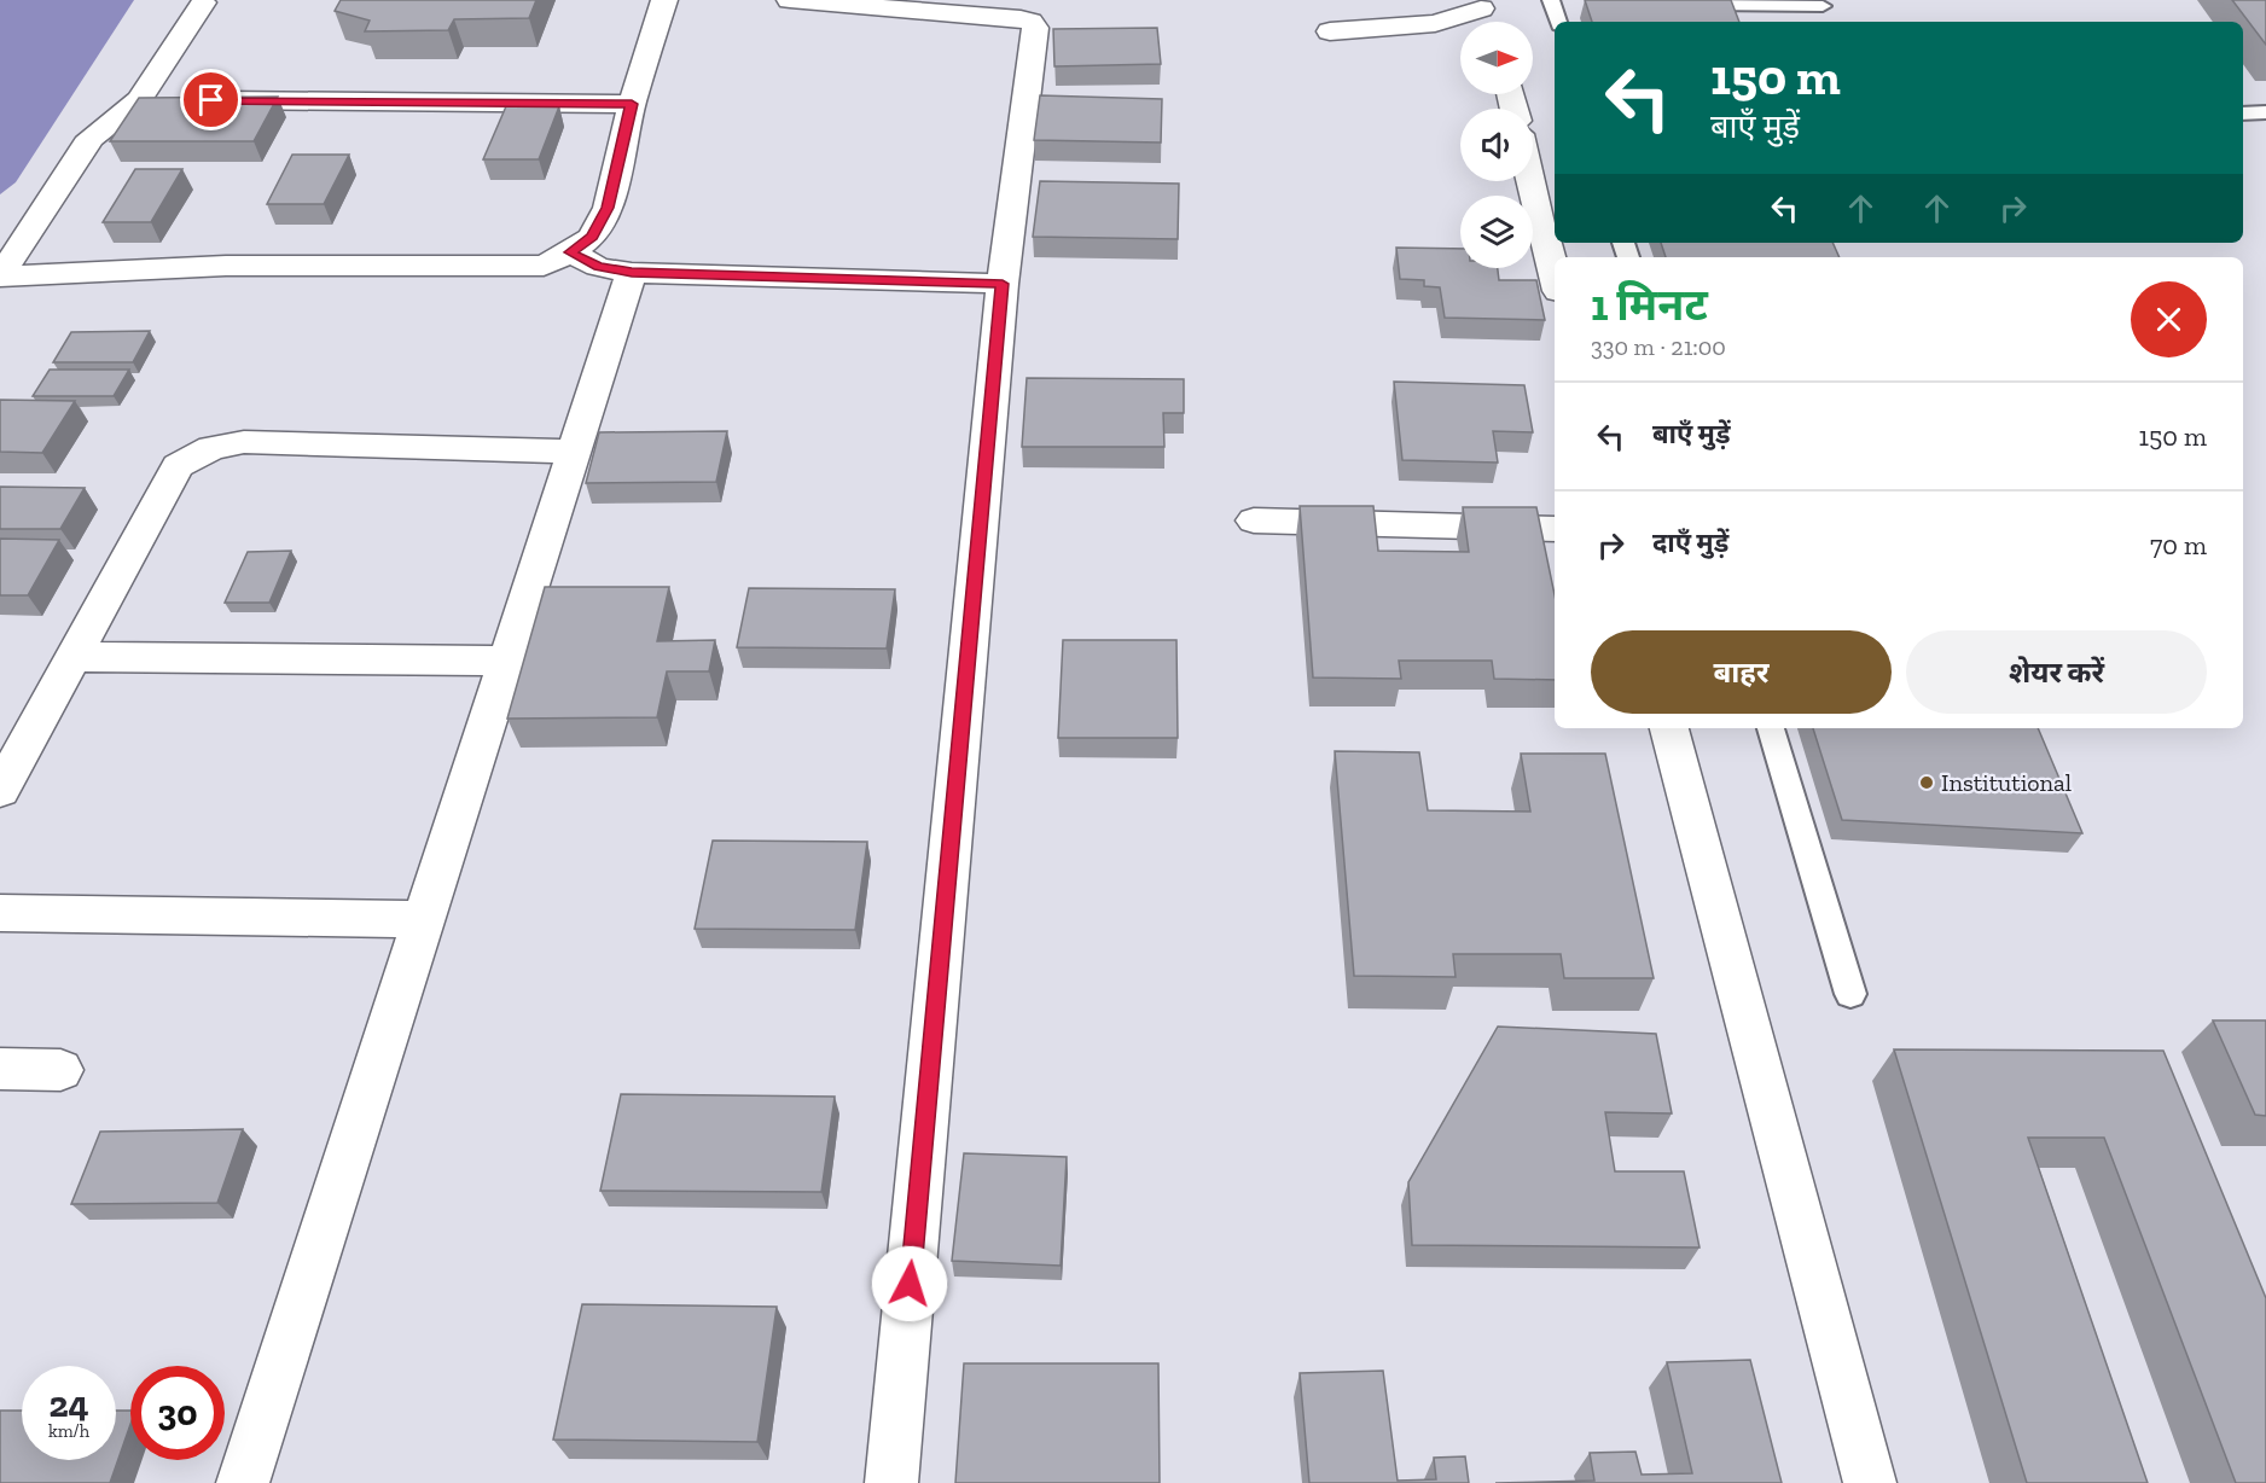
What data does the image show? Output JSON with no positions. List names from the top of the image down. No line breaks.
{"places":["Institutional"],"north":"right","page":{"turn":["150 m","बाएँ मुड़ें"],"heading":["1 मिनट","330 m · 21:00"],"list":[{"name":"बाएँ मुड़ें","value":"150 m"},{"name":"दाएँ मुड़ें","value":"70 m"}],"buttons":["बाहर","शेयर करें"],"speed":"24 km/h","limit":"30"}}
